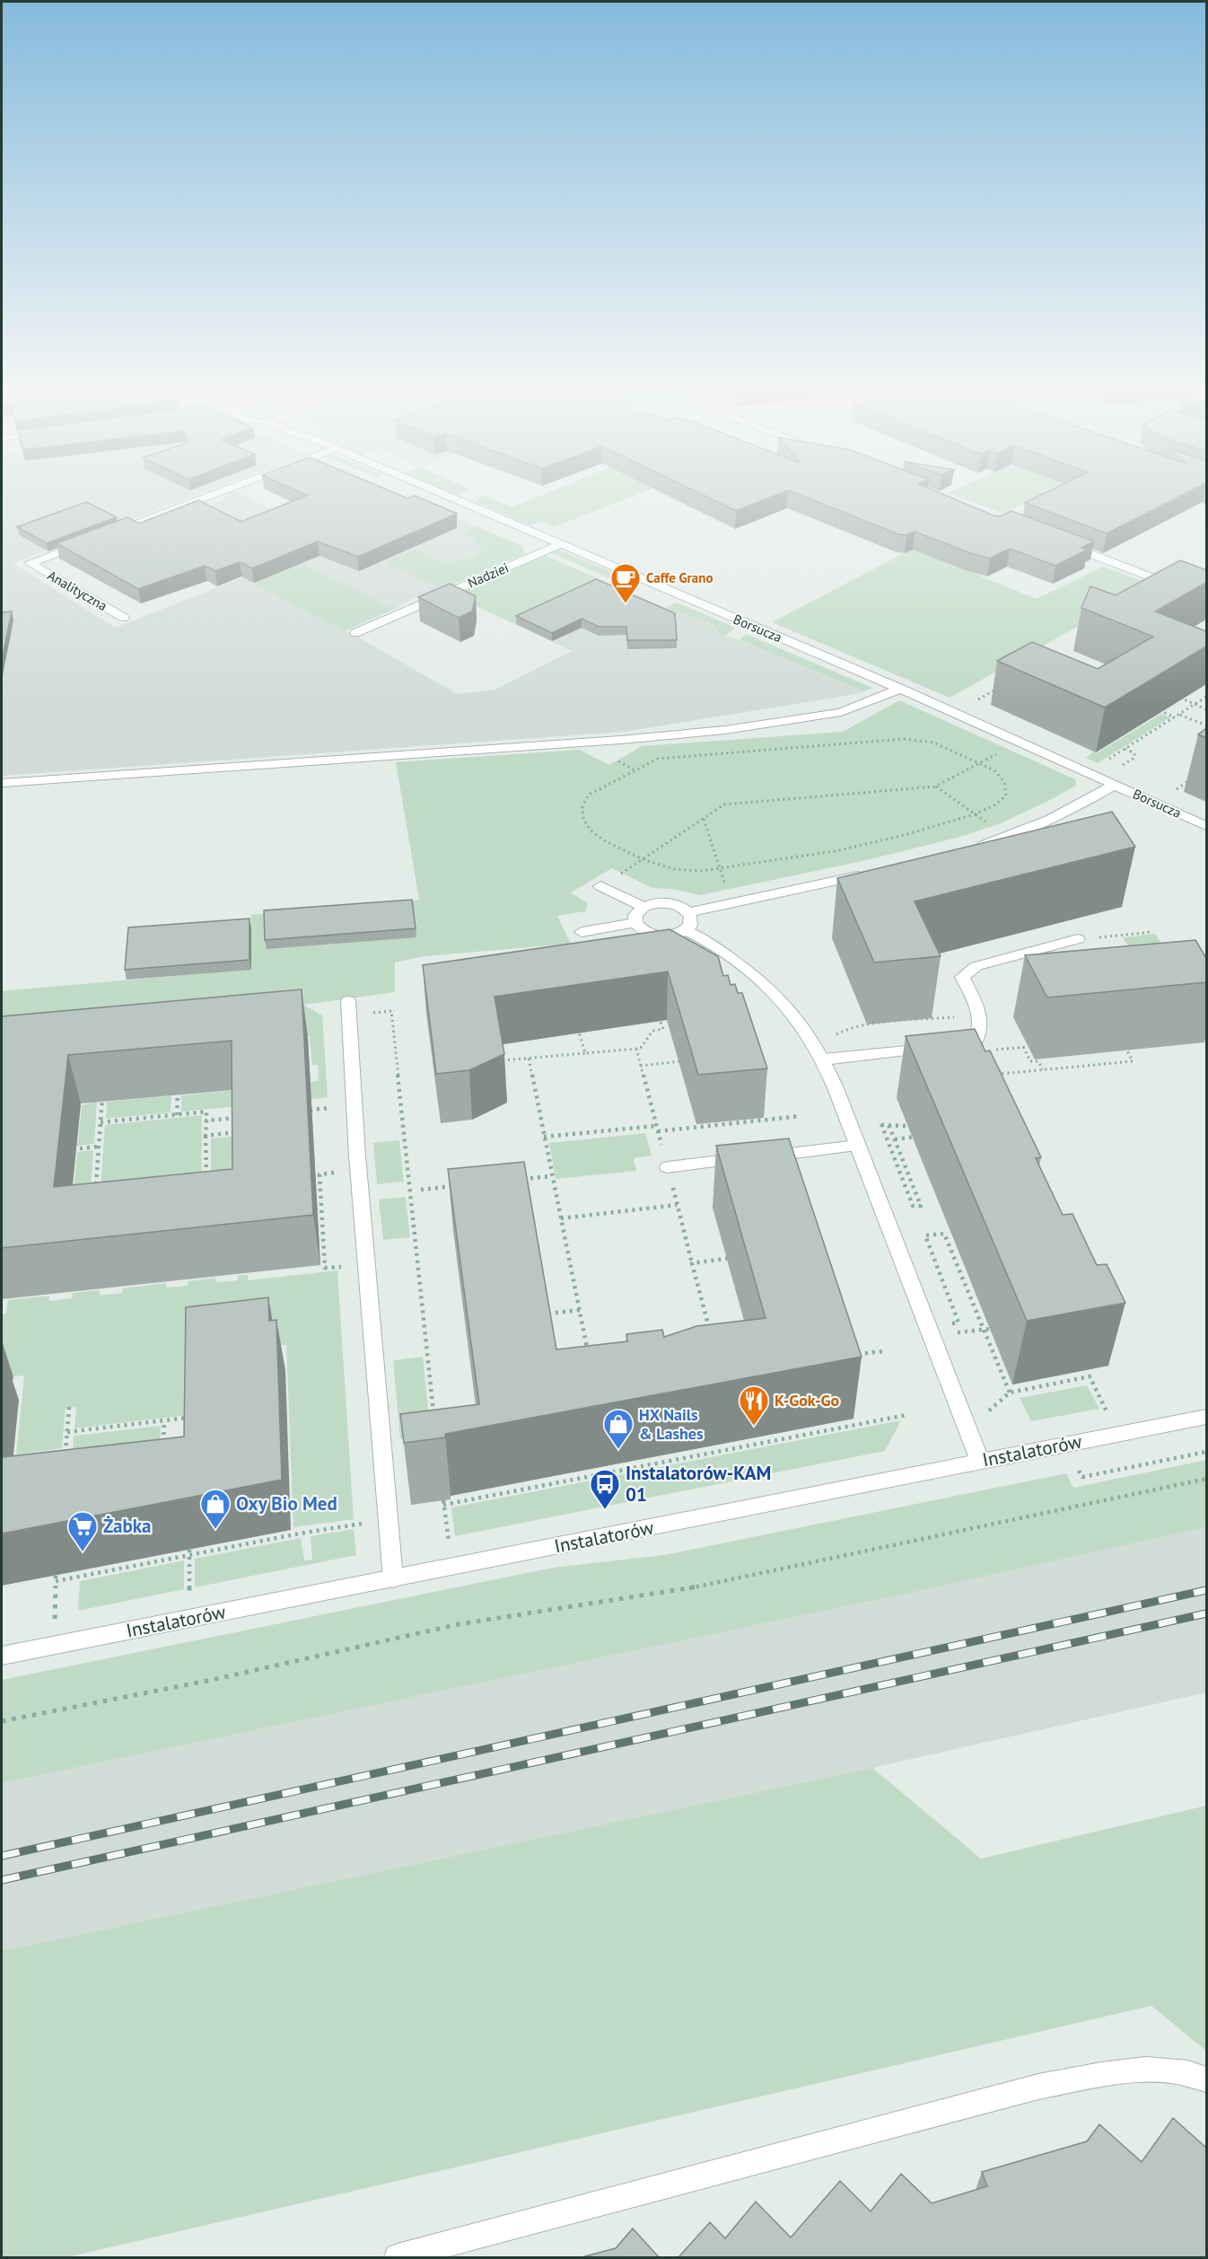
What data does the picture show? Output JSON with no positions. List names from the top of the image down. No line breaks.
{"streets":{"street":["Nadziei","Analityczna","Borsucza","Instalatorów"]},"crossings":[["Nadziei","Borsucza"]],"places":{"cafe":["Caffe Grano"],"restaurant":["K-Gok-Go"],"shop":["HX Nails & Lashes","Oxy Bio Med"],"bus stop":["Instalatorów-KAM 01"],"supermarket":["Żabka"]}}
